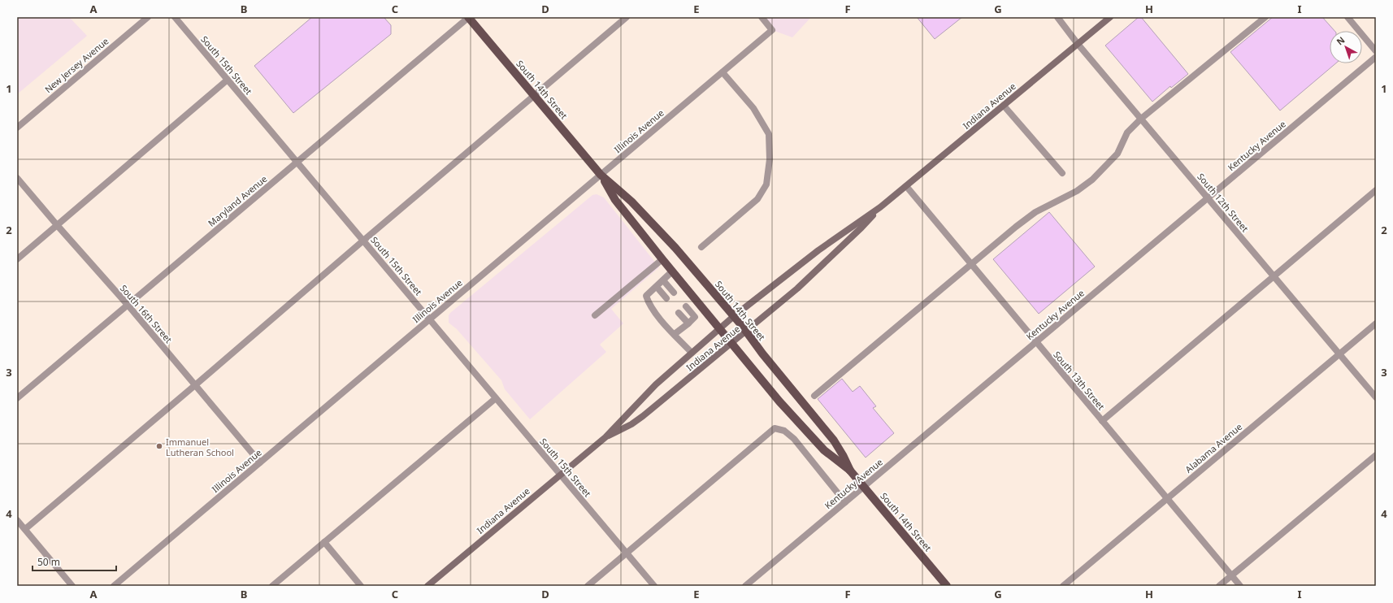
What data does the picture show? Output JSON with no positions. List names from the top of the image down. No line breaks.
{"streets":{"main road":["South 14th Street","Indiana Avenue"],"street":["New Jersey Avenue","South 15th Street","Illinois Avenue","Kentucky Avenue","Maryland Avenue","South 12th Street","South 16th Street","South 13th Street","Alabama Avenue"]},"crossings":[["South 15th Street","Indiana Avenue"],["South 15th Street","Illinois Avenue"],["South 15th Street","Maryland Avenue"],["South 14th Street","Indiana Avenue"],["South 14th Street","Illinois Avenue"],["South 14th Street","Maryland Avenue"],["Indiana Avenue","South 12th Street"],["Indiana Avenue","South 13th Street"],["Illinois Avenue","South 16th Street"],["Kentucky Avenue","South 12th Street"],["Kentucky Avenue","South 13th Street"],["Maryland Avenue","South 16th Street"],["South 12th Street","Alabama Avenue"],["South 13th Street","Alabama Avenue"]],"places":["Immanuel Lutheran School"],"scale_bar":"50 m","north":"top left","grid":{"columns":["A","B","C","D","E","F","G","H","I"],"rows":["1","2","3","4"]}}
